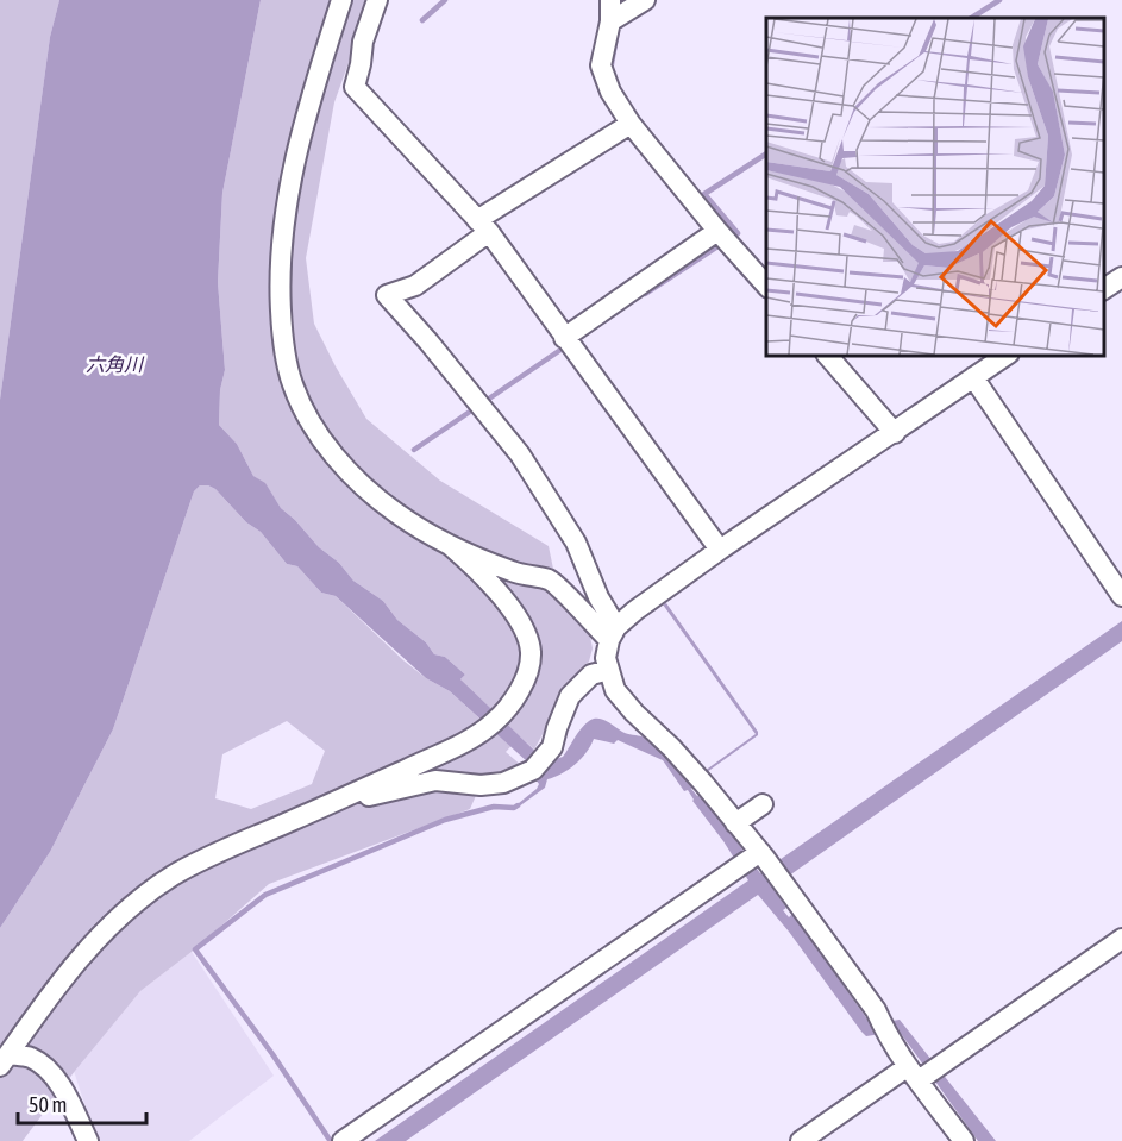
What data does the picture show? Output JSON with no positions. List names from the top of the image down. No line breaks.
{"water":["六角川"],"scale_bar":"50 m"}
